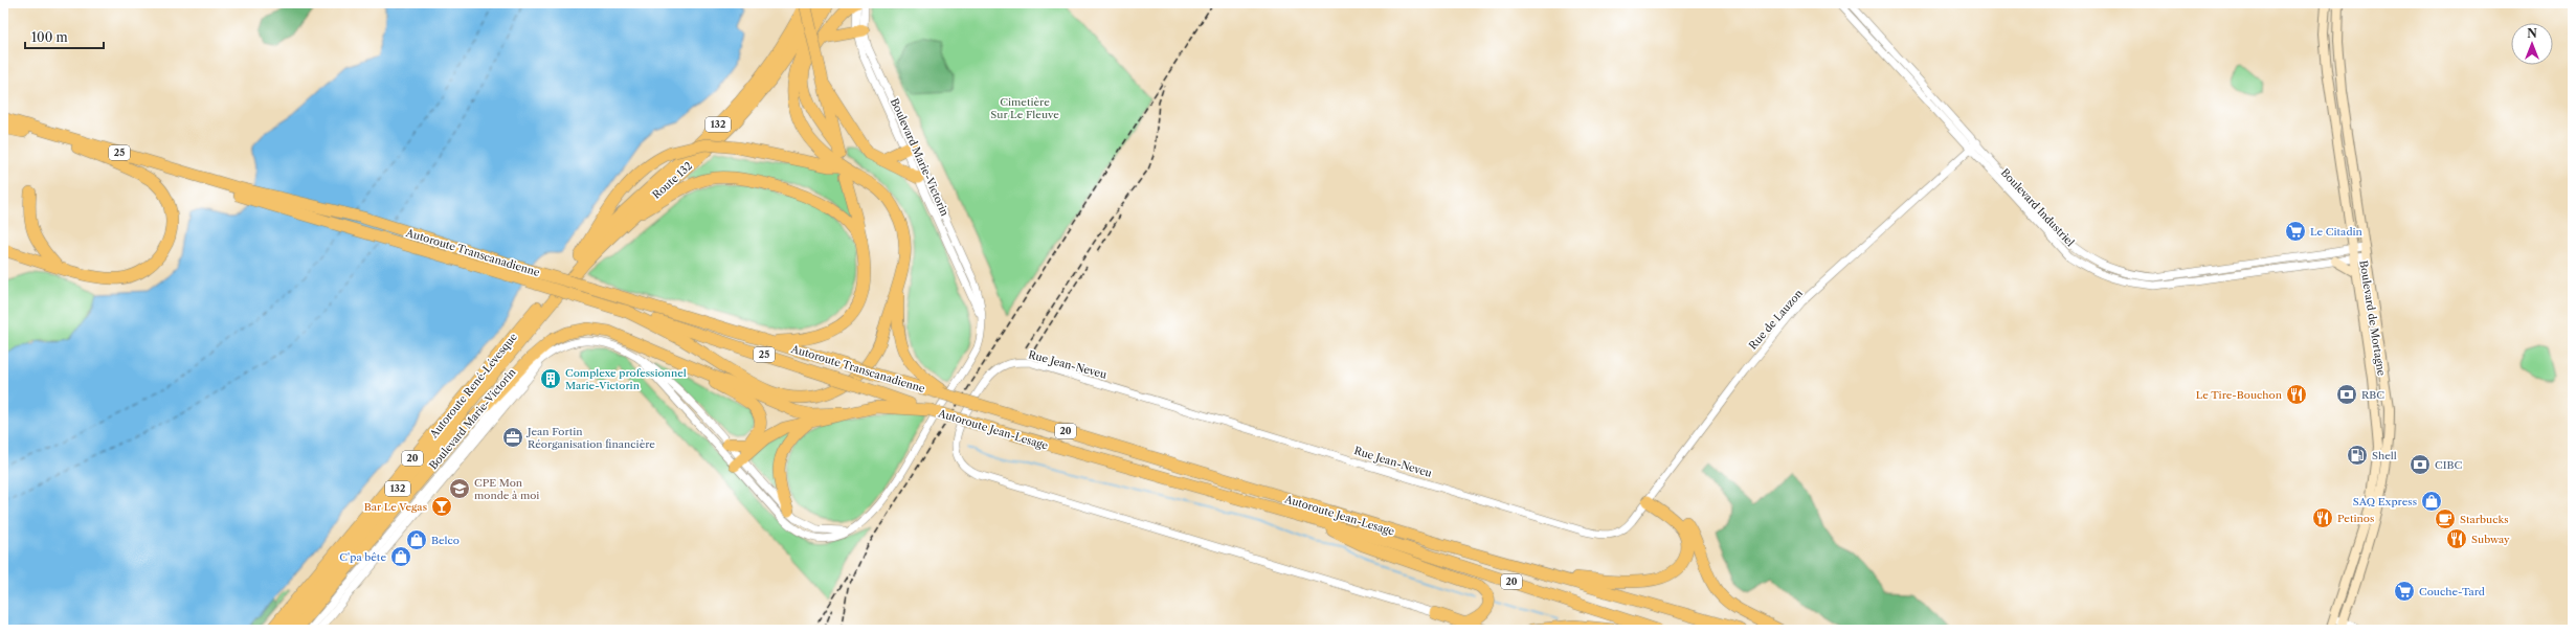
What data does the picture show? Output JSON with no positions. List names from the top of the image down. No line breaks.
{"streets":{"highway":["132","25","Route 132","Autoroute Transcanadienne","Autoroute René-Lévesque","Autoroute Jean-Lesage","20"],"main road":["Boulevard de Mortagne"],"street":["Boulevard Marie-Victorin","Boulevard Industriel","Rue de Lauzon","Rue Jean-Neveu"]},"crossings":[["Route 132","Autoroute René-Lévesque"],["Boulevard Industriel","Boulevard de Mortagne"],["Boulevard Industriel","Rue de Lauzon"],["Autoroute Transcanadienne","Autoroute Jean-Lesage"],["Rue de Lauzon","Rue Jean-Neveu"]],"parks":["Cimetière Sur Le Fleuve"],"places":{"supermarket":["Le Citadin","Couche-Tard"],"building":["Complexe professionnel Marie-Victorin"],"restaurant":["Le Tire-Bouchon","Petinos","Subway"],"bank":["RBC","CIBC"],"office":["Jean Fortin Réorganisation financière"],"fuel station":["Shell"],"school or university":["CPE Mon monde à moi"],"shop":["SAQ Express","Belco","C'pa bête"],"bar":["Bar Le Vegas"],"cafe":["Starbucks"]},"scale_bar":"100 m","north":"top"}
